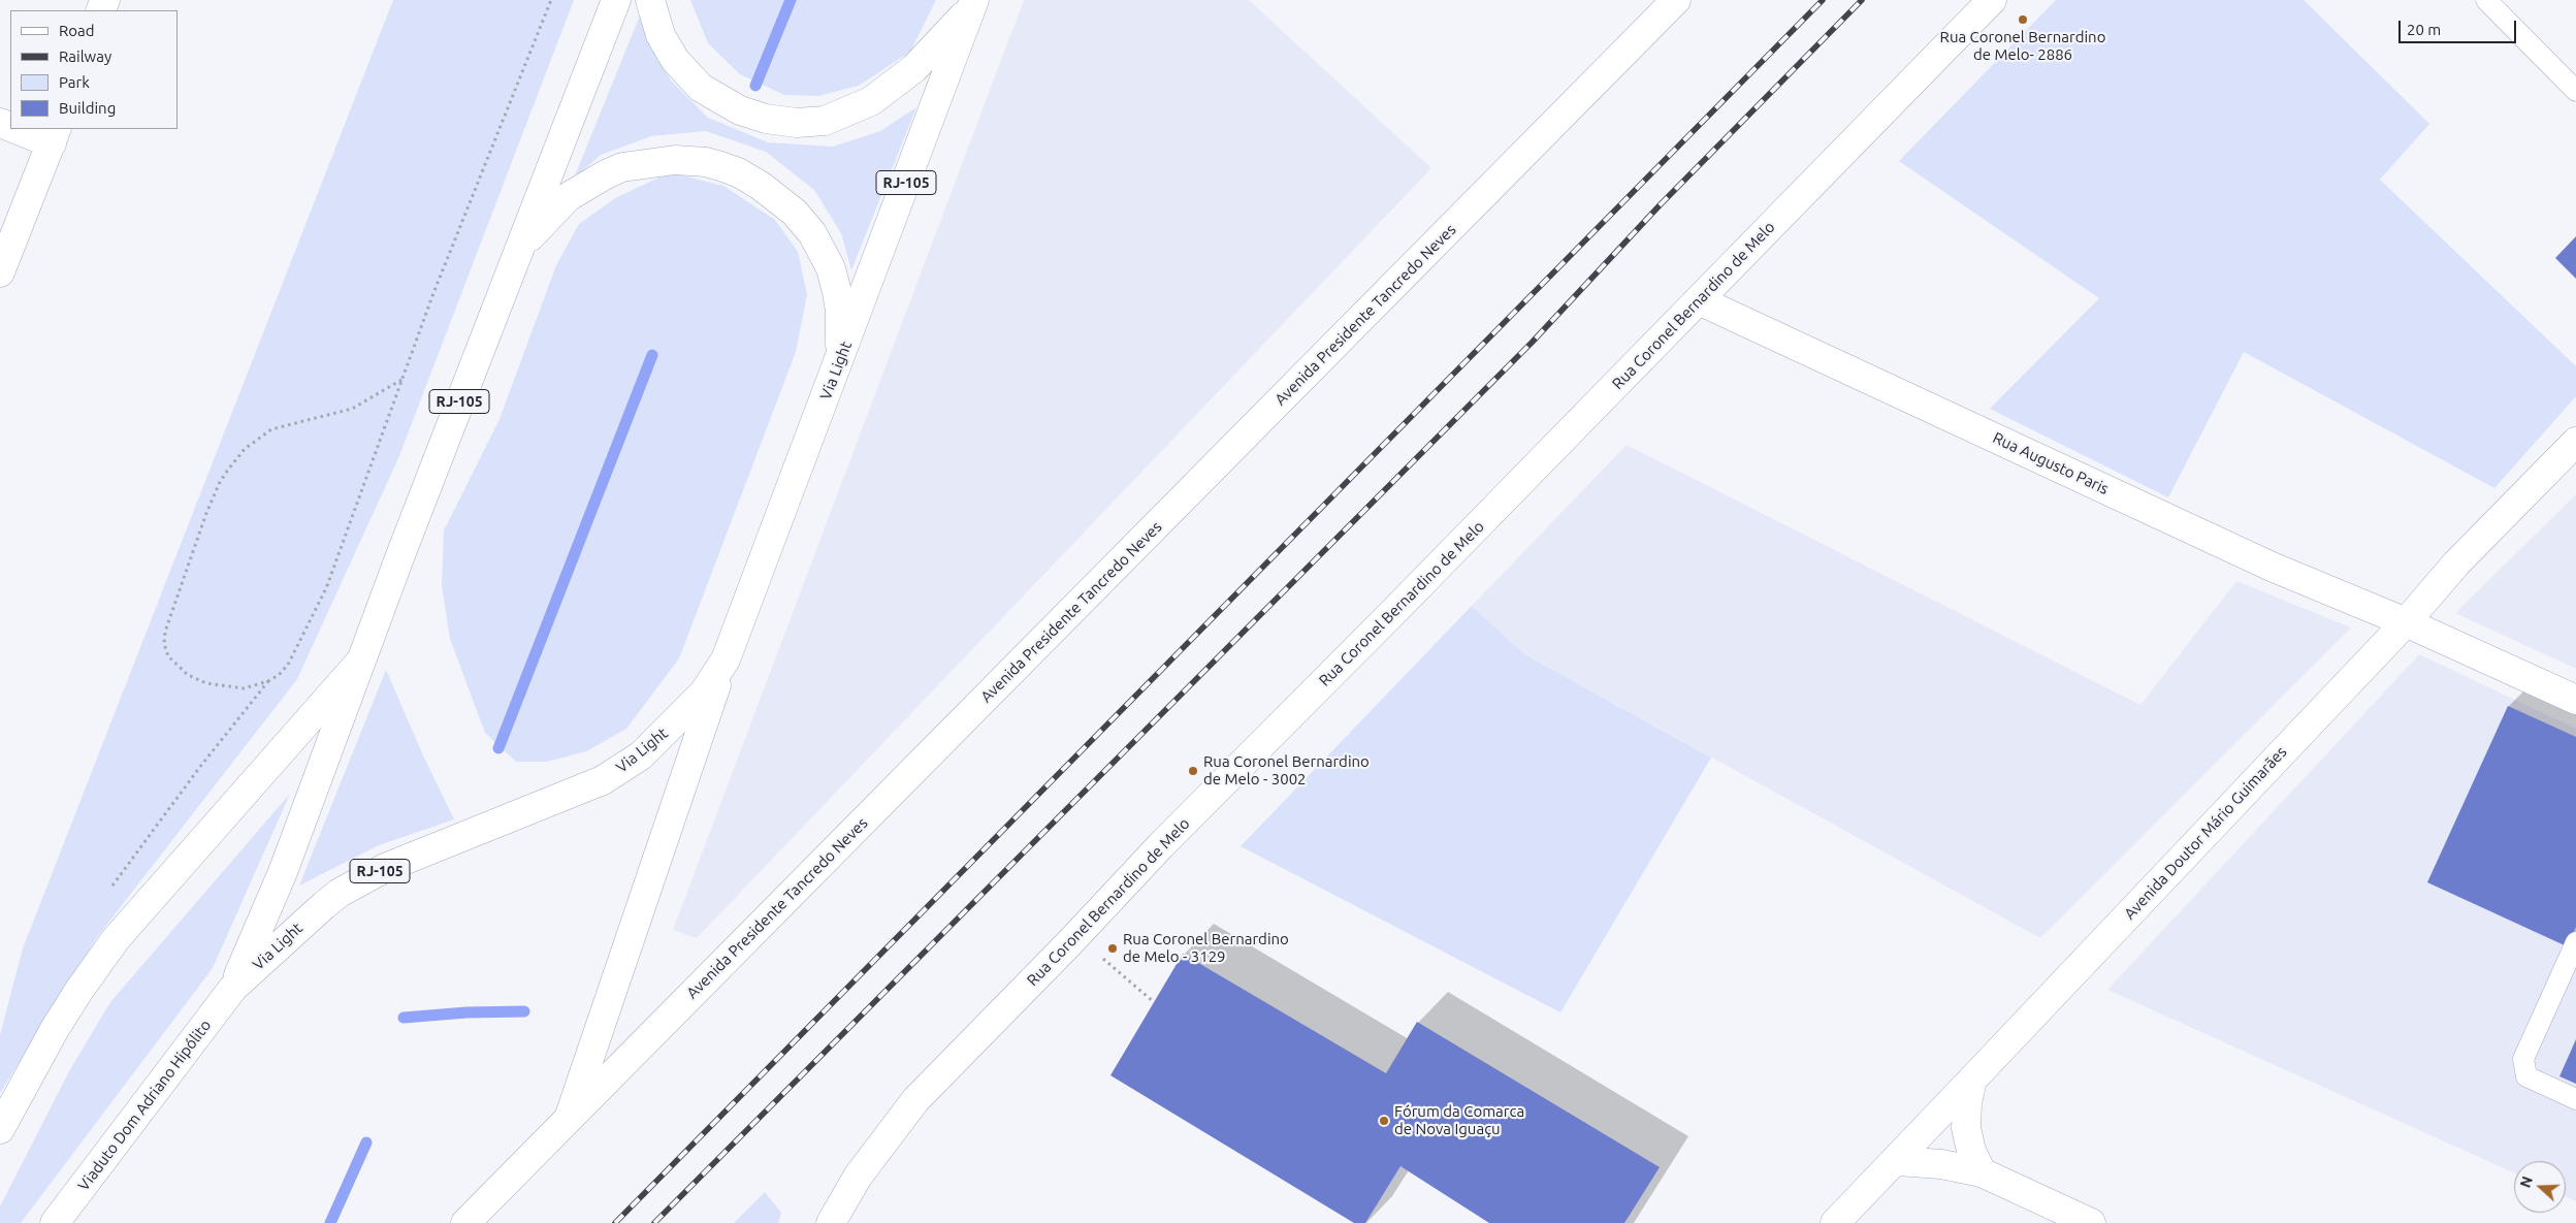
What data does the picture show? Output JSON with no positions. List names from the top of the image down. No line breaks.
{"streets":{"main road":["RJ-105","Rua Coronel Bernardino de Melo","Avenida Presidente Tancredo Neves","Via Light","Rua Augusto Paris","Avenida Doutor Mário Guimarães","Viaduto Dom Adriano Hipólito"]},"crossings":[["Rua Coronel Bernardino de Melo","Rua Augusto Paris"],["Via Light","Viaduto Dom Adriano Hipólito"],["Rua Augusto Paris","Avenida Doutor Mário Guimarães"]],"places":["Rua Coronel Bernardino de Melo- 2886","Rua Coronel Bernardino de Melo - 3002","Rua Coronel Bernardino de Melo - 3129","Fórum da Comarca de Nova Iguaçu"],"legend":["Road","Railway","Park","Building"],"scale_bar":"20 m","north":"left"}
